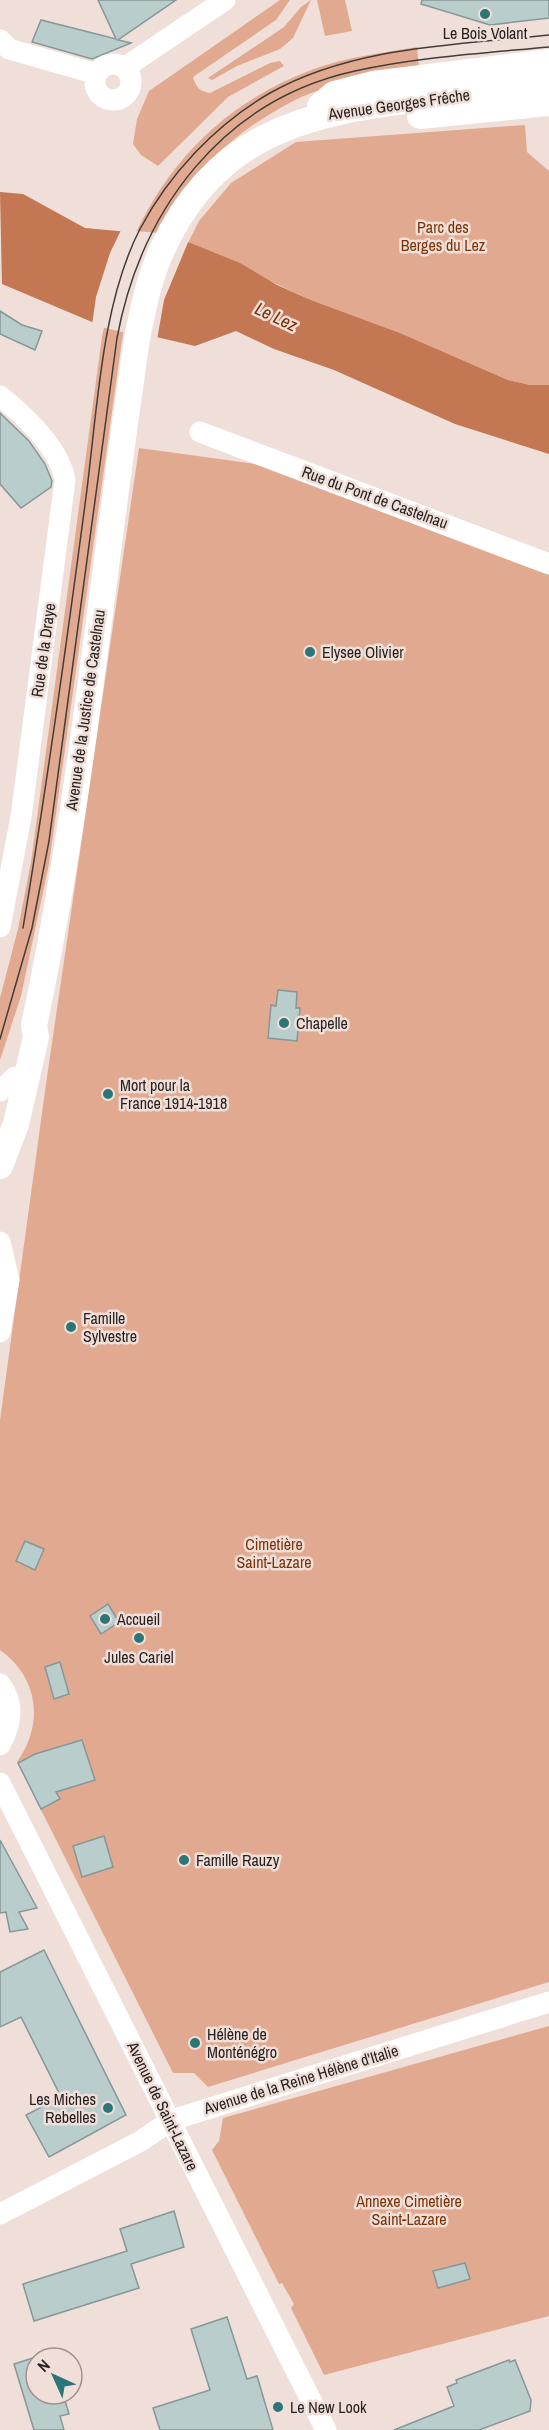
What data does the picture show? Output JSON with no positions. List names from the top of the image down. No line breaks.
{"streets":{"main road":["Avenue Georges Frêche","Avenue de la Justice de Castelnau"],"street":["Rue du Pont de Castelnau","Rue de la Draye","Avenue de la Reine Hélène d'Italie","Avenue de Saint-Lazare"]},"crossings":[["Avenue Georges Frêche","Avenue de la Justice de Castelnau"],["Avenue de la Reine Hélène d'Italie","Avenue de Saint-Lazare"]],"water":["Le Lez"],"parks":["Parc des Berges du Lez","Cimetière Saint-Lazare","Annexe Cimetière Saint-Lazare"],"places":["Le Bois Volant","Elysee Olivier","Chapelle","Mort pour la France 1914-1918","Famille Sylvestre","Accueil","Jules Cariel","Famille Rauzy","Hélène de Monténégro","Les Miches Rebelles","Le New Look"],"north":"top left"}
